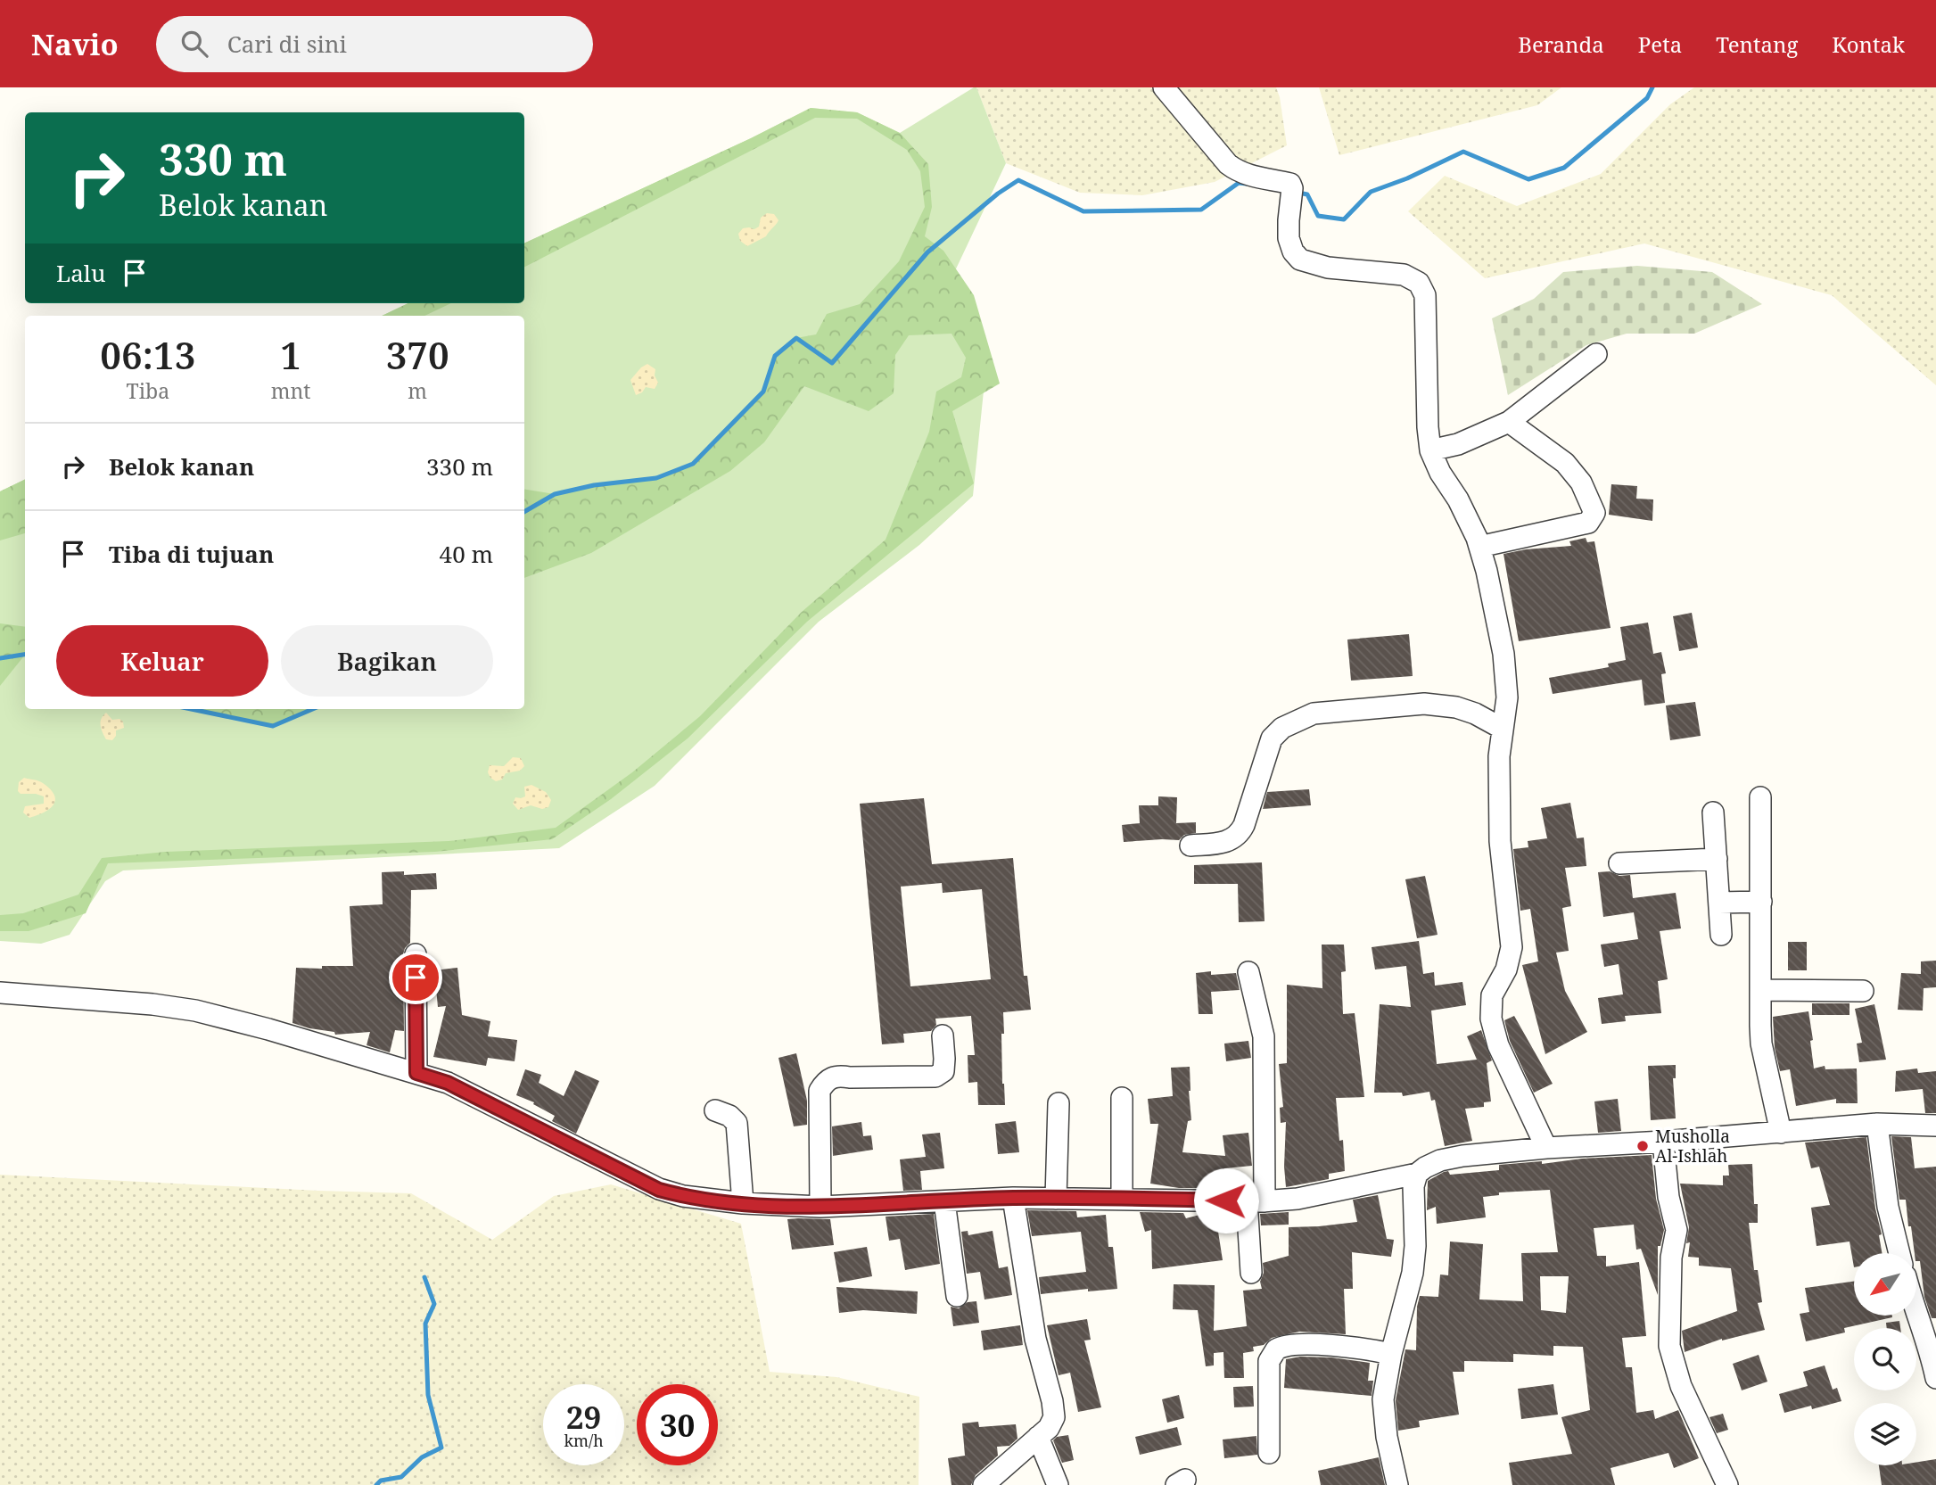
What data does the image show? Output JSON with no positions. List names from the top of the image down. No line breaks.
{"places":["Musholla Al-Ishlah"],"north":"bottom left","page":{"header":"Navio","search":"Cari di sini","nav":["Beranda","Peta","Tentang","Kontak"],"turn":["330 m","Belok kanan"],"then":"Lalu","eta":["06:13","Tiba","1","mnt","370","m"],"list":[{"name":"Belok kanan","value":"330 m"},{"name":"Tiba di tujuan","value":"40 m"}],"buttons":["Keluar","Bagikan"],"speed":"29 km/h","limit":"30"}}
